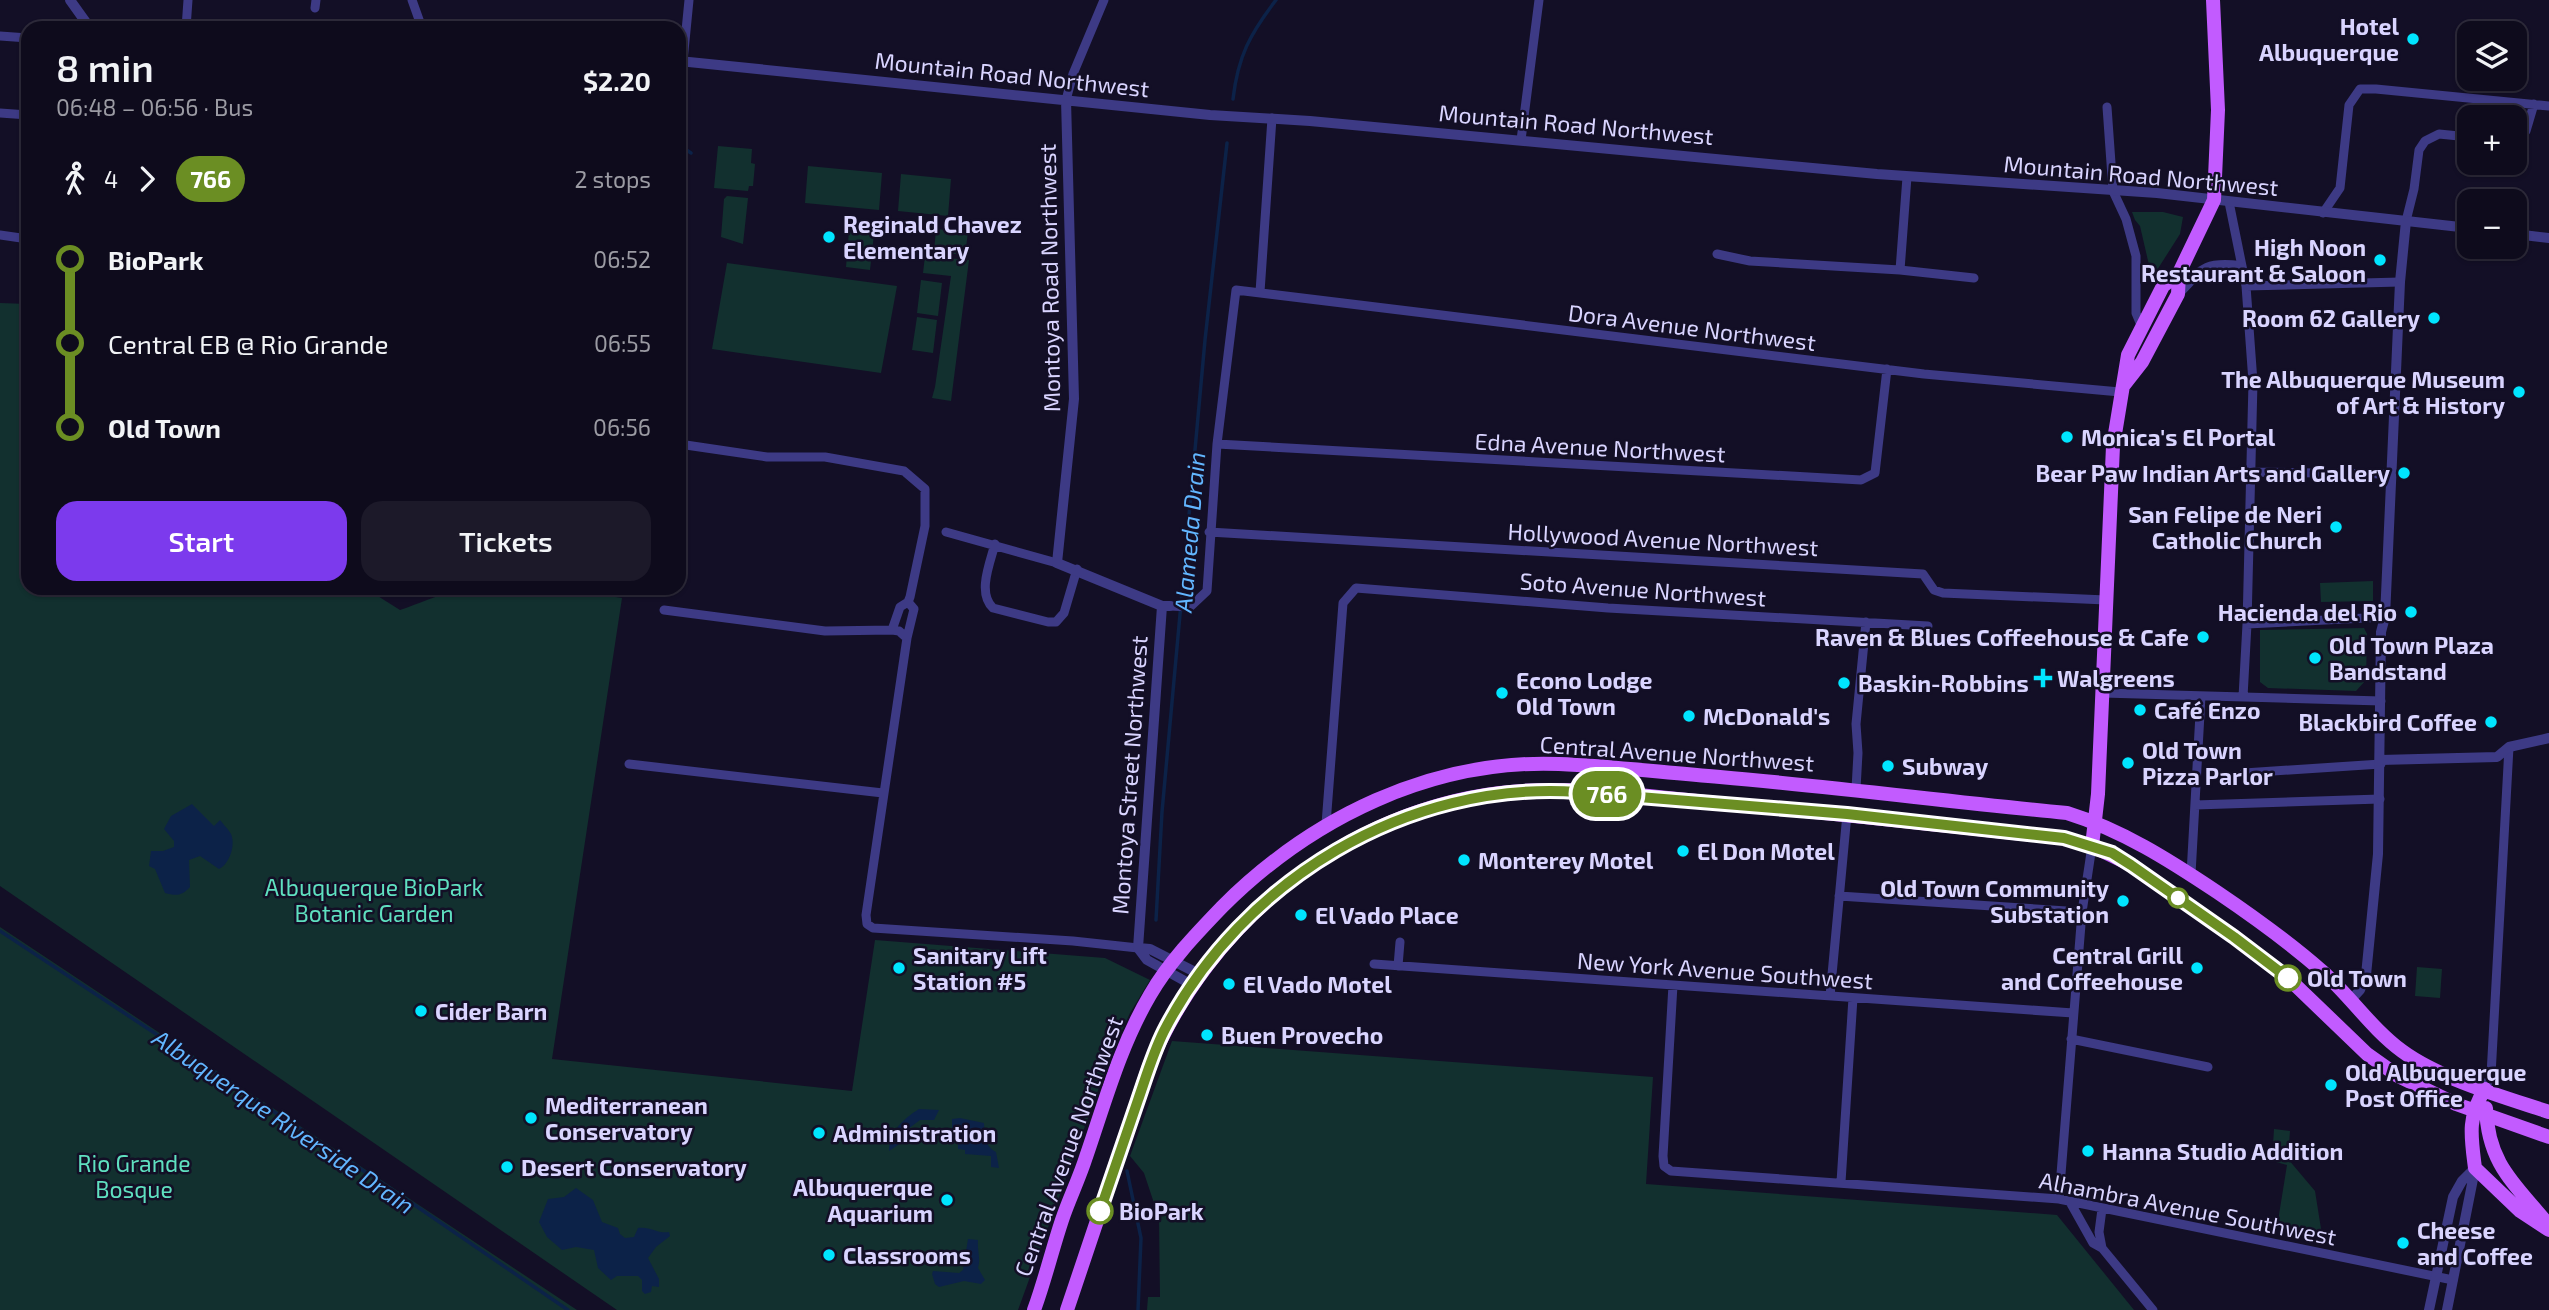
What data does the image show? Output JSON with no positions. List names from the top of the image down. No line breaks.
{"streets":{"main road":["Central Avenue Northwest"],"street":["Mountain Road Northwest","Montoya Road Northwest","Dora Avenue Northwest","Edna Avenue Northwest","Hollywood Avenue Northwest","Soto Avenue Northwest","Montoya Street Northwest","New York Avenue Southwest","Alhambra Avenue Southwest"]},"crossings":[["Mountain Road Northwest","Montoya Road Northwest"],["Dora Avenue Northwest","Edna Avenue Northwest"],["Soto Avenue Northwest","Central Avenue Northwest"],["New York Avenue Southwest","Alhambra Avenue Southwest"]],"water":["Alameda Drain","Albuquerque Riverside Drain"],"parks":["Albuquerque BioPark Botanic Garden","Rio Grande Bosque"],"places":{"other":["Hotel Albuquerque","Reginald Chavez Elementary","High Noon Restaurant & Saloon","Room 62 Gallery","The Albuquerque Museum of Art & History","Monica's El Portal","Bear Paw Indian Arts and Gallery","San Felipe de Neri Catholic Church","Hacienda del Rio","Raven & Blues Coffeehouse & Cafe","Old Town Plaza Bandstand","Baskin-Robbins","Econo Lodge Old Town","Café Enzo","McDonald's","Blackbird Coffee","Old Town Pizza Parlor","Subway","El Don Motel","Monterey Motel","Old Town Community Substation","El Vado Place","Sanitary Lift Station #5","Central Grill and Coffeehouse","Old Town","El Vado Motel","Cider Barn","Buen Provecho","Old Albuquerque Post Office","Mediterranean Conservatory","Administration","Hanna Studio Addition","Desert Conservatory","Albuquerque Aquarium","BioPark","Cheese and Coffee","Classrooms"],"health":["Walgreens"]},"lines":["bus line 766"],"page":{"on_map":"766","map_buttons":["+","−"],"heading":["8 min","06:48 – 06:56 · Bus","$2.20"],"legs":["4","766","2 stops"],"list":[{"name":"BioPark","value":"06:52"},{"name":"Central EB @ Rio Grande","value":"06:55"},{"name":"Old Town","value":"06:56"}],"buttons":["Start","Tickets"]}}
